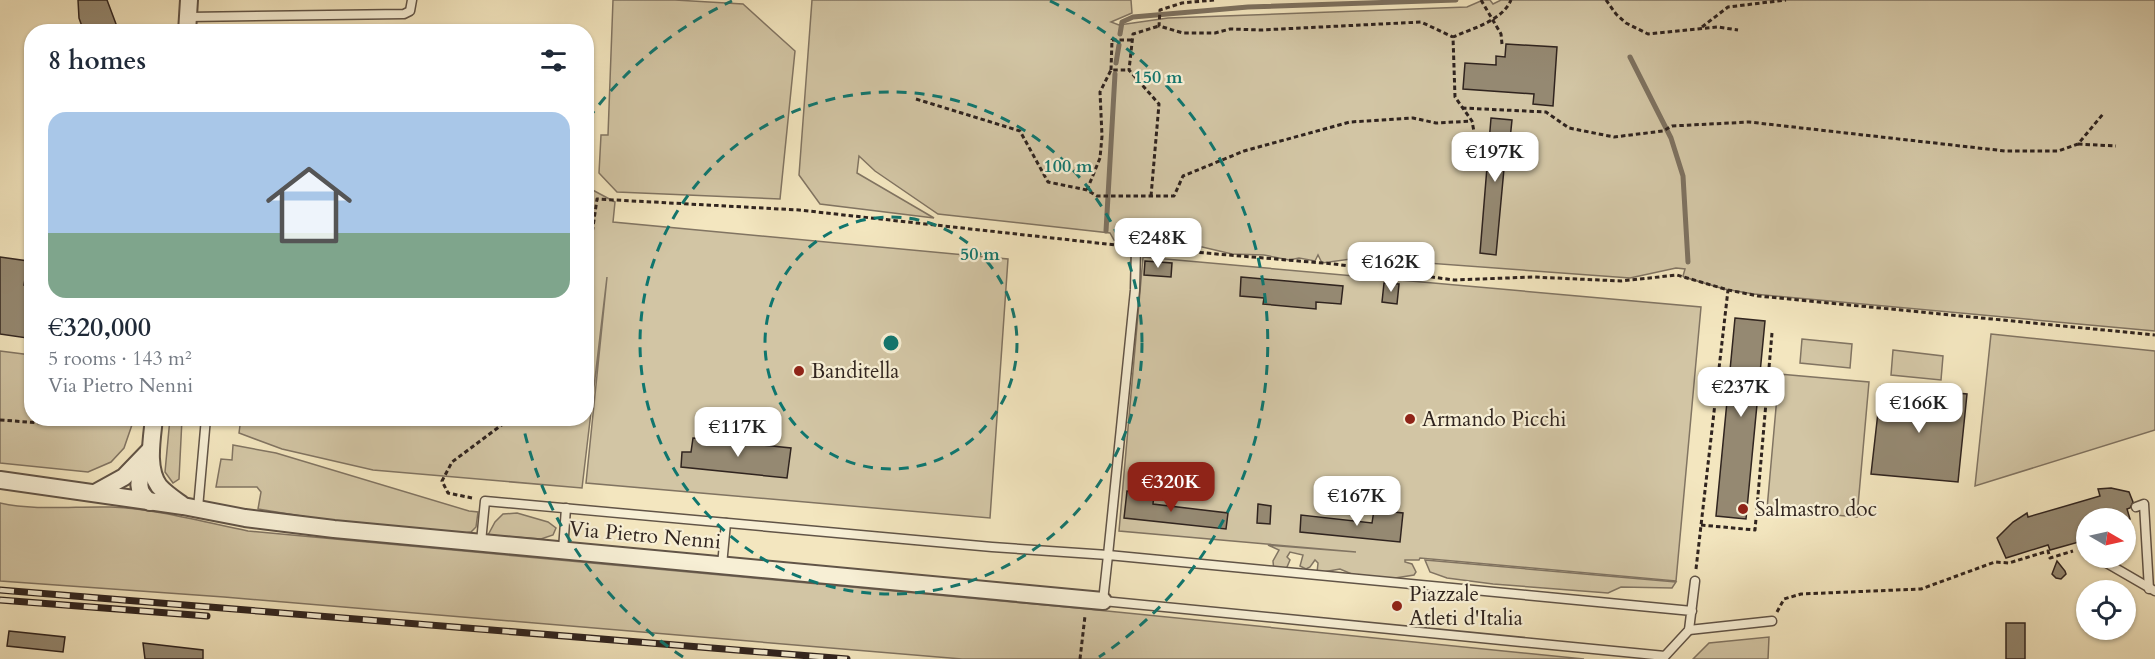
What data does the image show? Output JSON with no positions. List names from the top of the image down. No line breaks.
{"streets":{"street":["Via Pietro Nenni"]},"places":["Banditella","Armando Picchi","Salmastro doc","Piazzale Atleti d'Italia"],"north":"right","page":{"heading":"8 homes","list":[{"name":"€320,000","note":"5 rooms · 143 m² · Via Pietro Nenni"}],"price":["€197K","€248K","€162K","€237K","€166K","€117K","€320K","€167K"]},"rings":["150 m","100 m","50 m"]}
